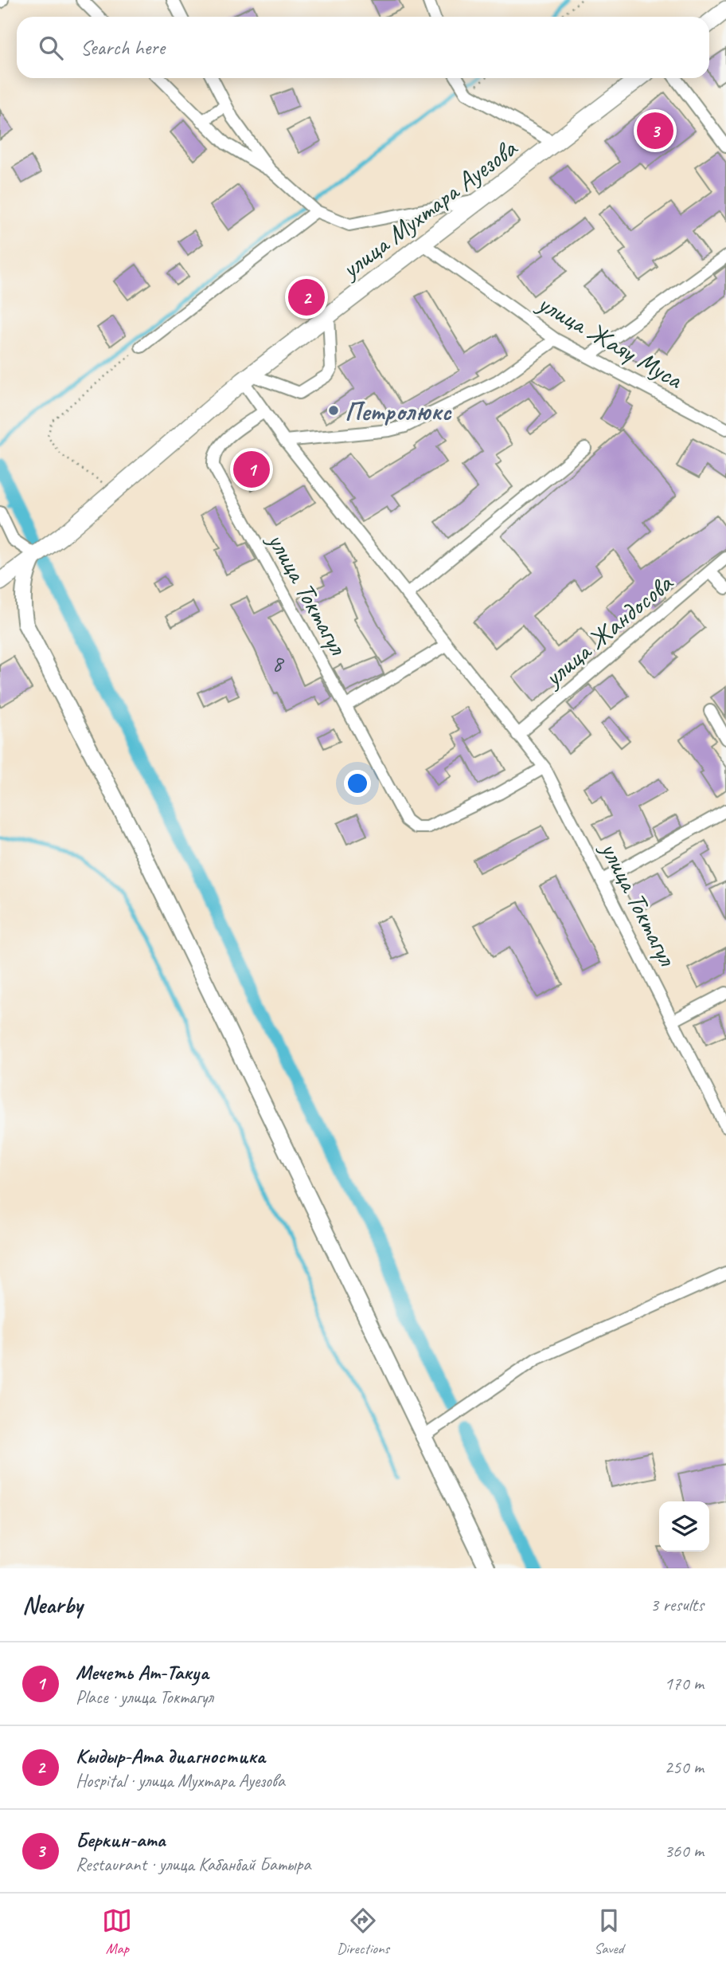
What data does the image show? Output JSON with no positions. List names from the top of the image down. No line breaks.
{"streets":{"main road":["улица Мухтара Ауезова"],"street":["улица Жаяу Муса","улица Токтагул","улица Жандосова"]},"crossings":[["улица Мухтара Ауезова","улица Жаяу Муса"],["улица Мухтара Ауезова","улица Токтагул"],["улица Токтагул","улица Жандосова"]],"places":["Петролюкс"],"house_numbers":["8"],"page":{"search":"Search here","pins":["3","2","1"],"heading":["Nearby","3 results"],"list":[{"mark":"1","name":"Мечеть Ат-Такуа","note":"Place · улица Токтагул","value":"170 m"},{"mark":"2","name":"Кыдыр-Ата диагностика","note":"Hospital · улица Мухтара Ауезова","value":"250 m"},{"mark":"3","name":"Беркин-ата","note":"Restaurant · улица Кабанбай Батыра","value":"360 m"}],"nav":["Map","Directions","Saved"]}}
